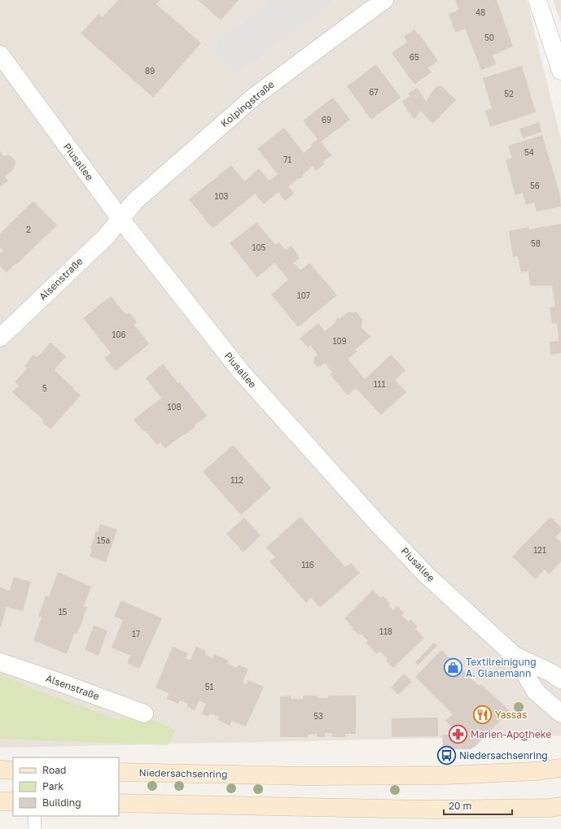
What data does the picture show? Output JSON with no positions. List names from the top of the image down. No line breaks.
{"streets":{"main road":["Niedersachsenring"],"street":["Kolpingstraße","Piusallee","Alsenstraße"]},"crossings":[["Kolpingstraße","Piusallee"],["Kolpingstraße","Alsenstraße"],["Piusallee","Alsenstraße"]],"places":{"shop":["Textilreinigung A. Glanemann"],"restaurant":["Yassas"],"pharmacy":["Marien-Apotheke"],"bus stop":["Niedersachsenring"]},"house_numbers":["48","50","65","89","67","52","69","54","71","56","103","2","58","105","107","106","109","111","5","108","112","15a","121","116","15","118","17","51","53"],"legend":["Road","Park","Building"],"scale_bar":"20 m"}
